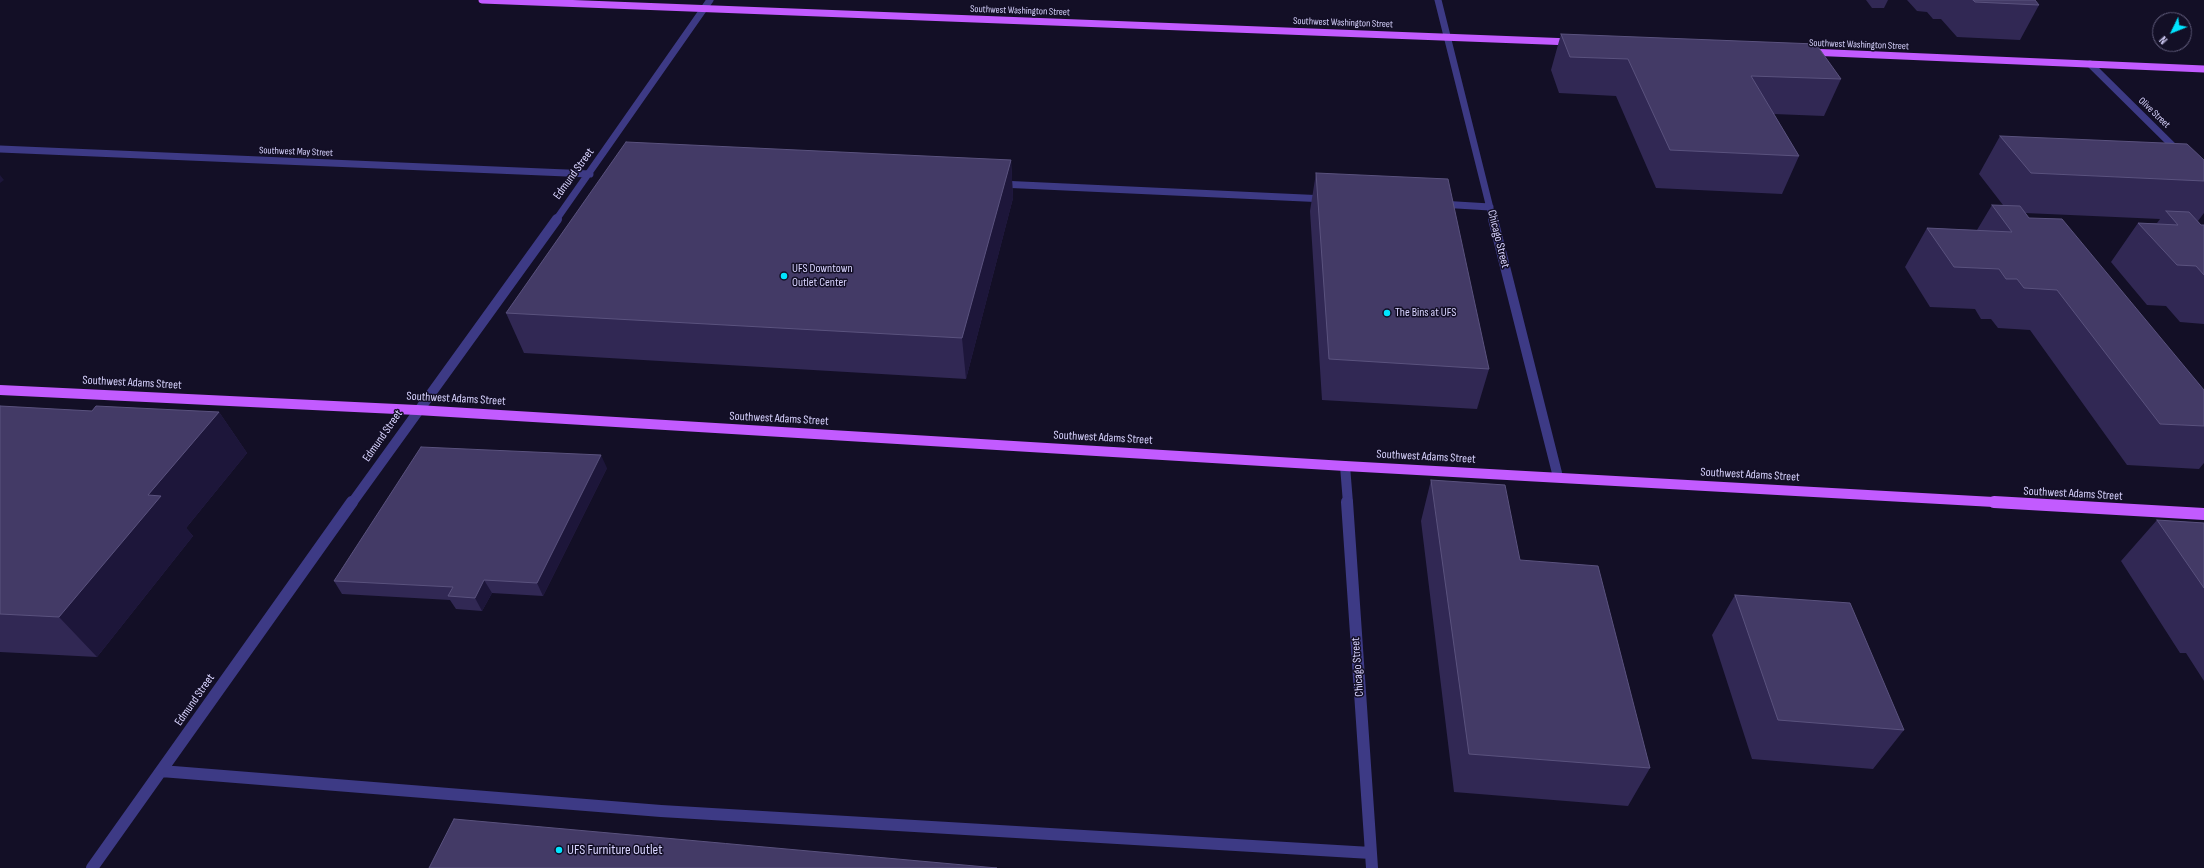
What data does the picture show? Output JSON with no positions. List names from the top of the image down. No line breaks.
{"streets":{"main road":["Southwest Washington Street","Southwest Adams Street"],"street":["Olive Street","Southwest May Street","Edmund Street","Chicago Street"]},"crossings":[["Southwest Washington Street","Olive Street"],["Southwest Washington Street","Edmund Street"],["Southwest Washington Street","Chicago Street"],["Southwest May Street","Edmund Street"],["Edmund Street","Southwest Adams Street"],["Chicago Street","Southwest Adams Street"]],"places":["UFS Downtown Outlet Center","The Bins at UFS","UFS Furniture Outlet"],"north":"bottom left"}
